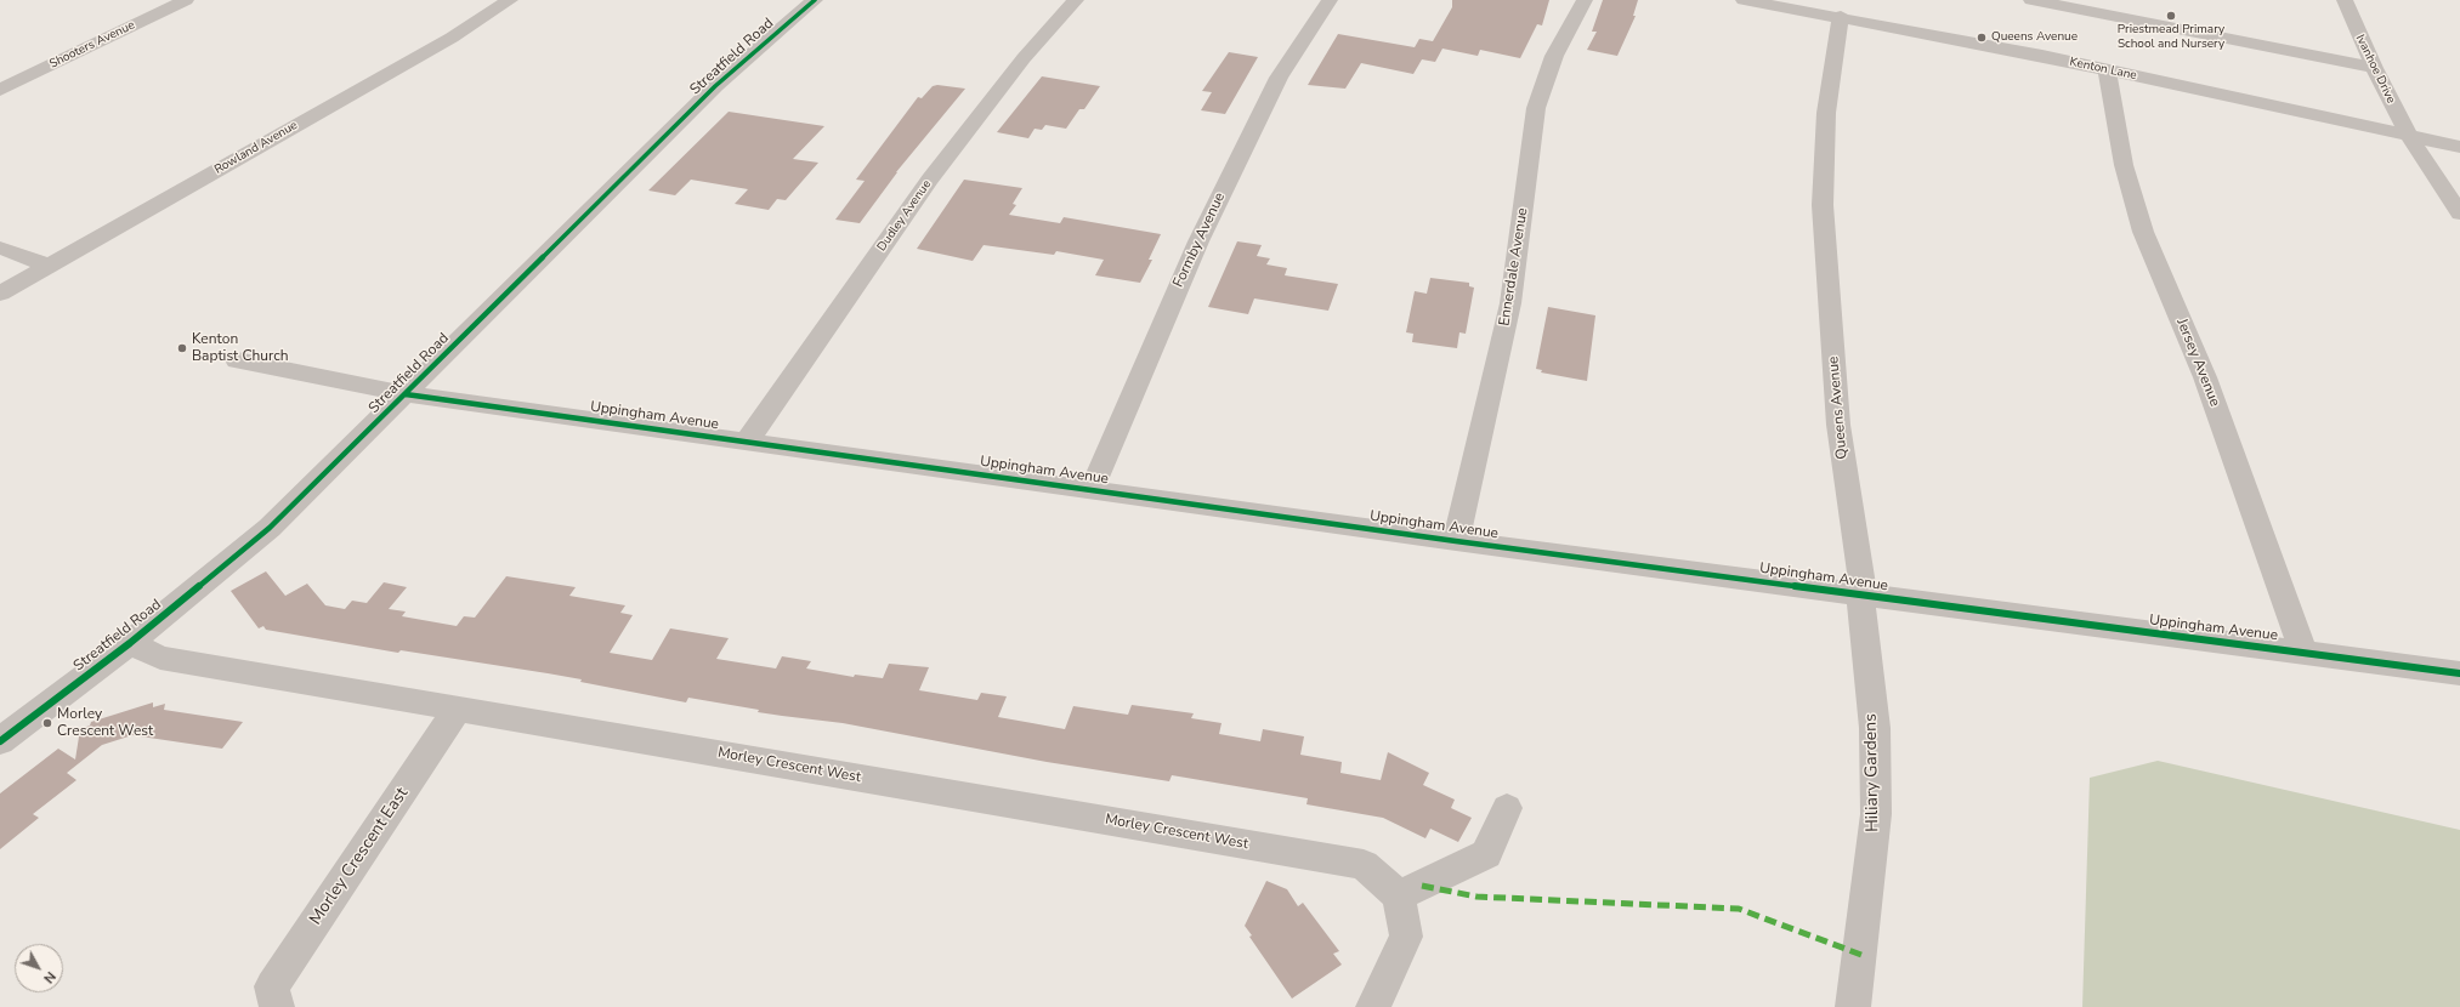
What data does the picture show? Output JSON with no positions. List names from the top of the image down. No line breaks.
{"streets":{"street":["Shooters Avenue","Streatfield Road","Kenton Lane","Ivanhoe Drive","Rowland Avenue","Dudley Avenue","Formby Avenue","Ennerdale Avenue","Jersey Avenue","Queens Avenue","Uppingham Avenue","Morley Crescent West","Hiliary Gardens","Morley Crescent East"]},"crossings":[["Streatfield Road","Uppingham Avenue"],["Streatfield Road","Morley Crescent West"],["Kenton Lane","Ivanhoe Drive"],["Kenton Lane","Jersey Avenue"],["Kenton Lane","Queens Avenue"],["Dudley Avenue","Uppingham Avenue"],["Formby Avenue","Uppingham Avenue"],["Ennerdale Avenue","Uppingham Avenue"],["Jersey Avenue","Uppingham Avenue"],["Queens Avenue","Uppingham Avenue"],["Queens Avenue","Hiliary Gardens"],["Uppingham Avenue","Hiliary Gardens"],["Morley Crescent West","Morley Crescent East"]],"places":["Priestmead Primary School and Nursery","Queens Avenue","Kenton Baptist Church","Morley Crescent West"],"north":"bottom right"}
